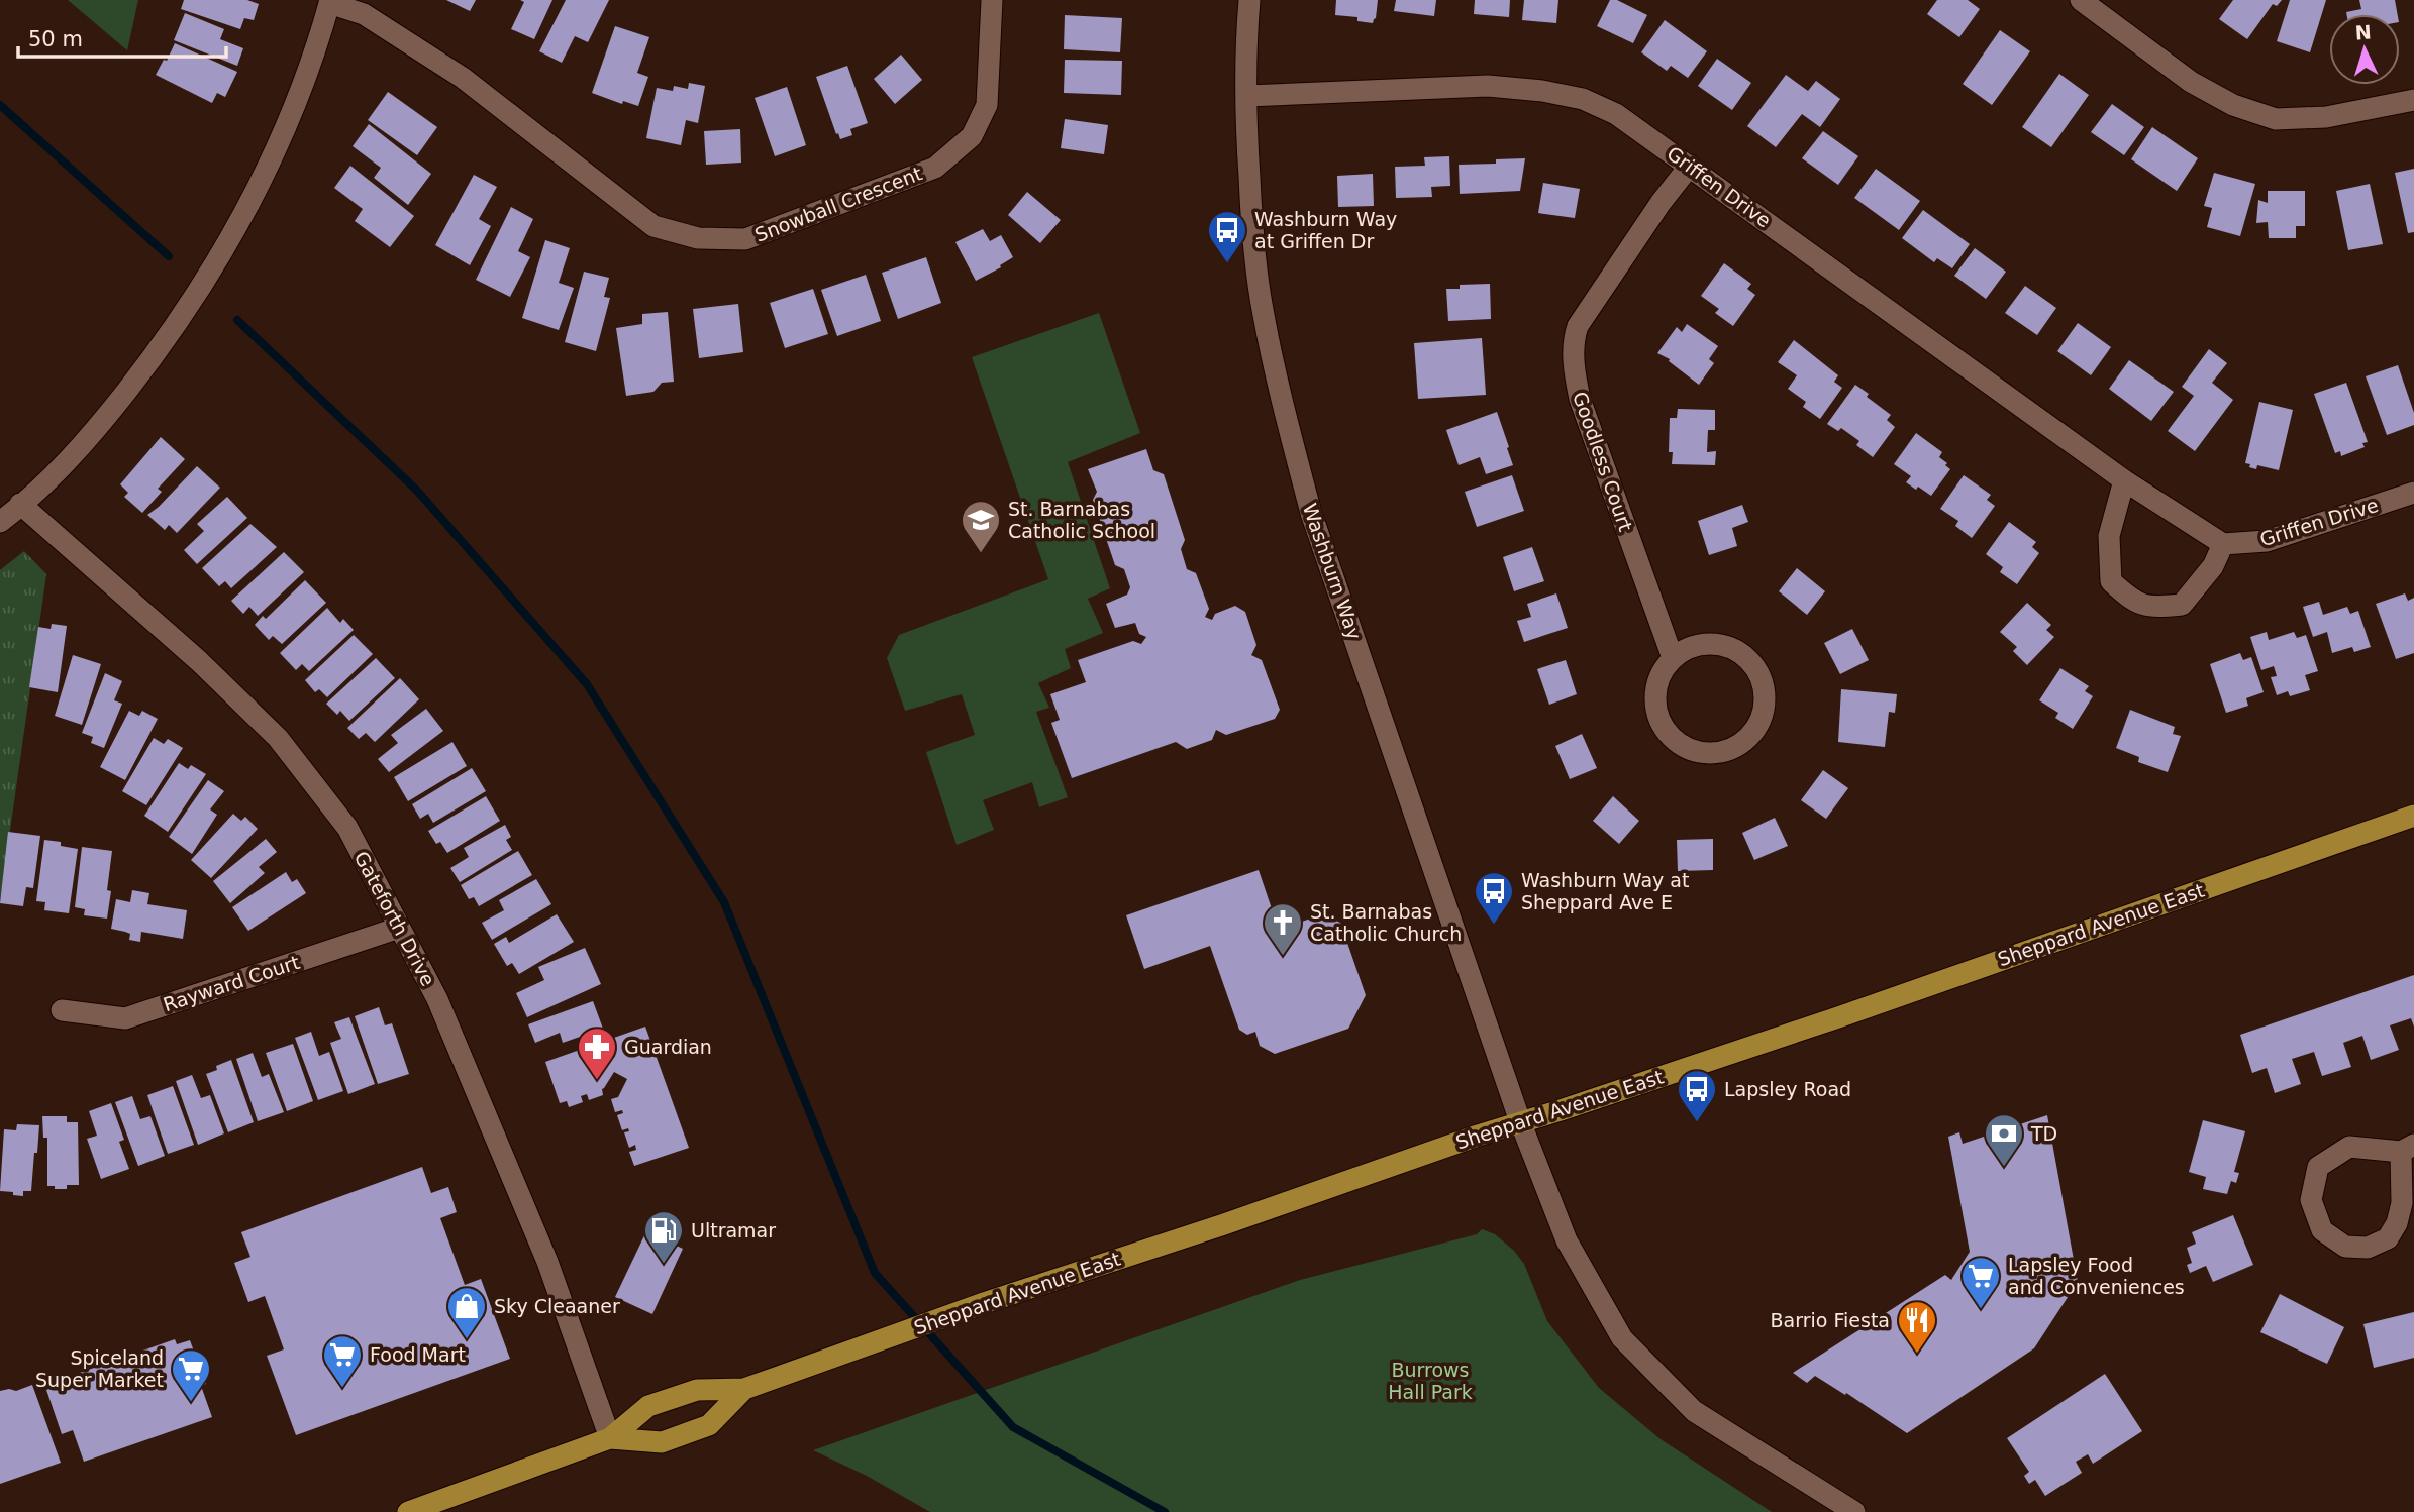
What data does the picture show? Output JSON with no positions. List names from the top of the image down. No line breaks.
{"streets":{"main road":["Sheppard Avenue East"],"street":["Griffen Drive","Snowball Crescent","Goodless Court","Washburn Way","Gateforth Drive","Rayward Court"]},"crossings":[["Griffen Drive","Goodless Court"],["Griffen Drive","Washburn Way"],["Washburn Way","Sheppard Avenue East"],["Gateforth Drive","Sheppard Avenue East"],["Gateforth Drive","Rayward Court"]],"parks":["Burrows Hall Park"],"places":{"bus stop":["Washburn Way at Griffen Dr","Washburn Way at Sheppard Ave E","Lapsley Road"],"school or university":["St. Barnabas Catholic School"],"church":["St. Barnabas Catholic Church"],"pharmacy":["Guardian"],"bank":["TD"],"fuel station":["Ultramar"],"supermarket":["Lapsley Food and Conveniences","Food Mart","Spiceland Super Market"],"shop":["Sky Cleaaner"],"restaurant":["Barrio Fiesta"]},"scale_bar":"50 m","north":"top"}
